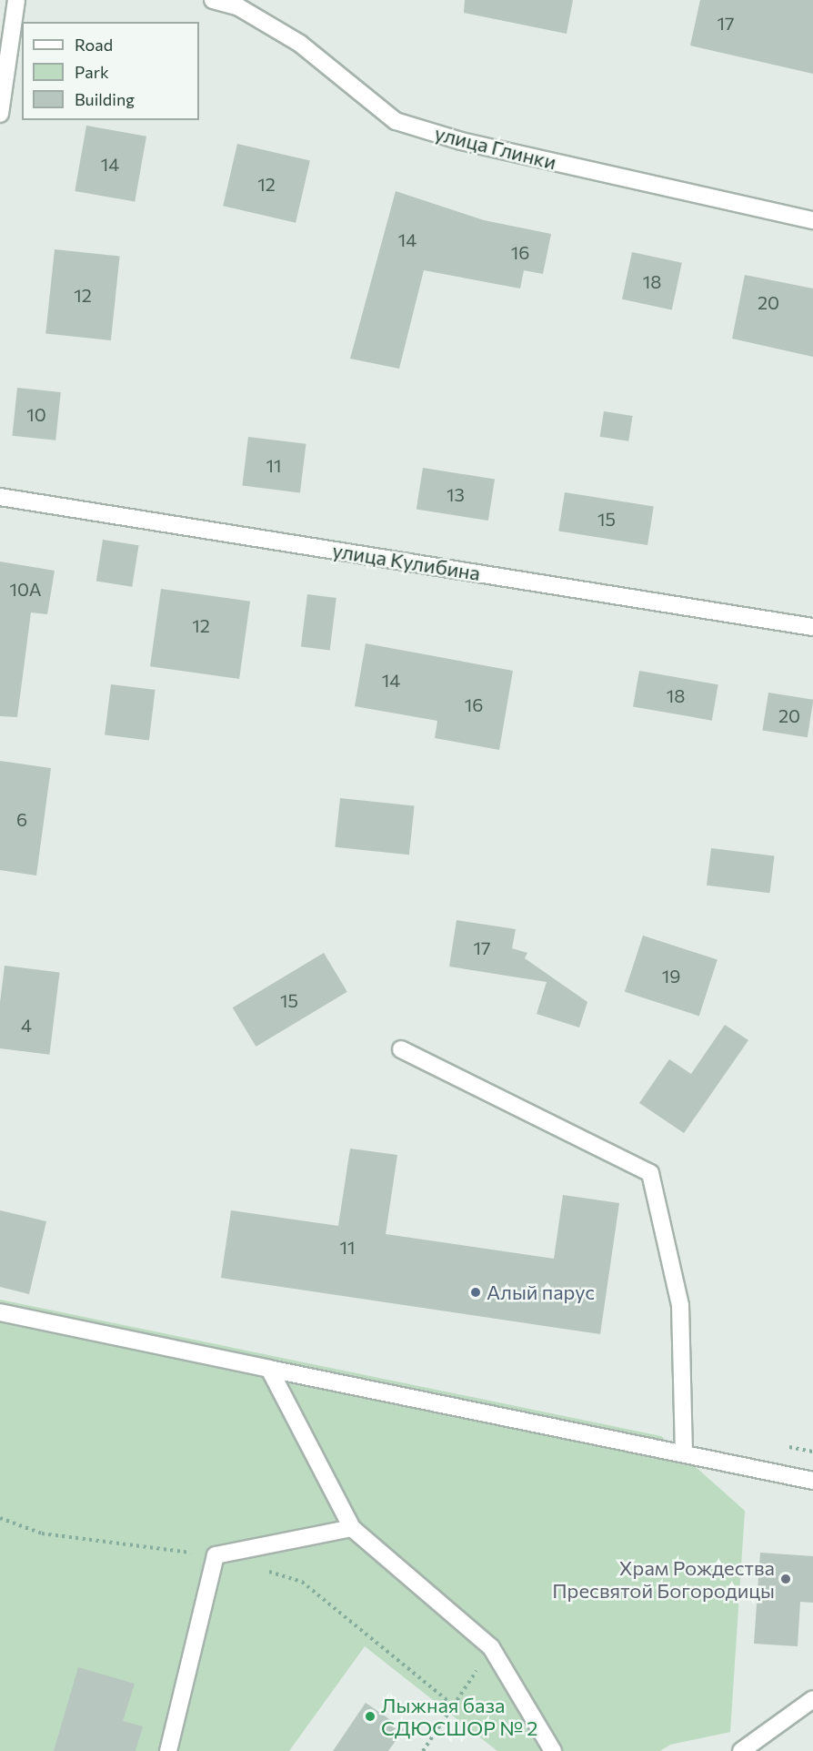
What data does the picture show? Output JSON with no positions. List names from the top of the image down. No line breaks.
{"streets":{"street":["улица Глинки","улица Кулибина"]},"places":["Алый парус","Храм Рождества Пресвятой Богородицы","Лыжная база СДЮСШОР № 2"],"house_numbers":["17","14","12","14","16","18","12","20","10","11","13","15","10А","12","14","18","16","20","6","17","19","15","4","11"],"legend":["Road","Park","Building"]}
